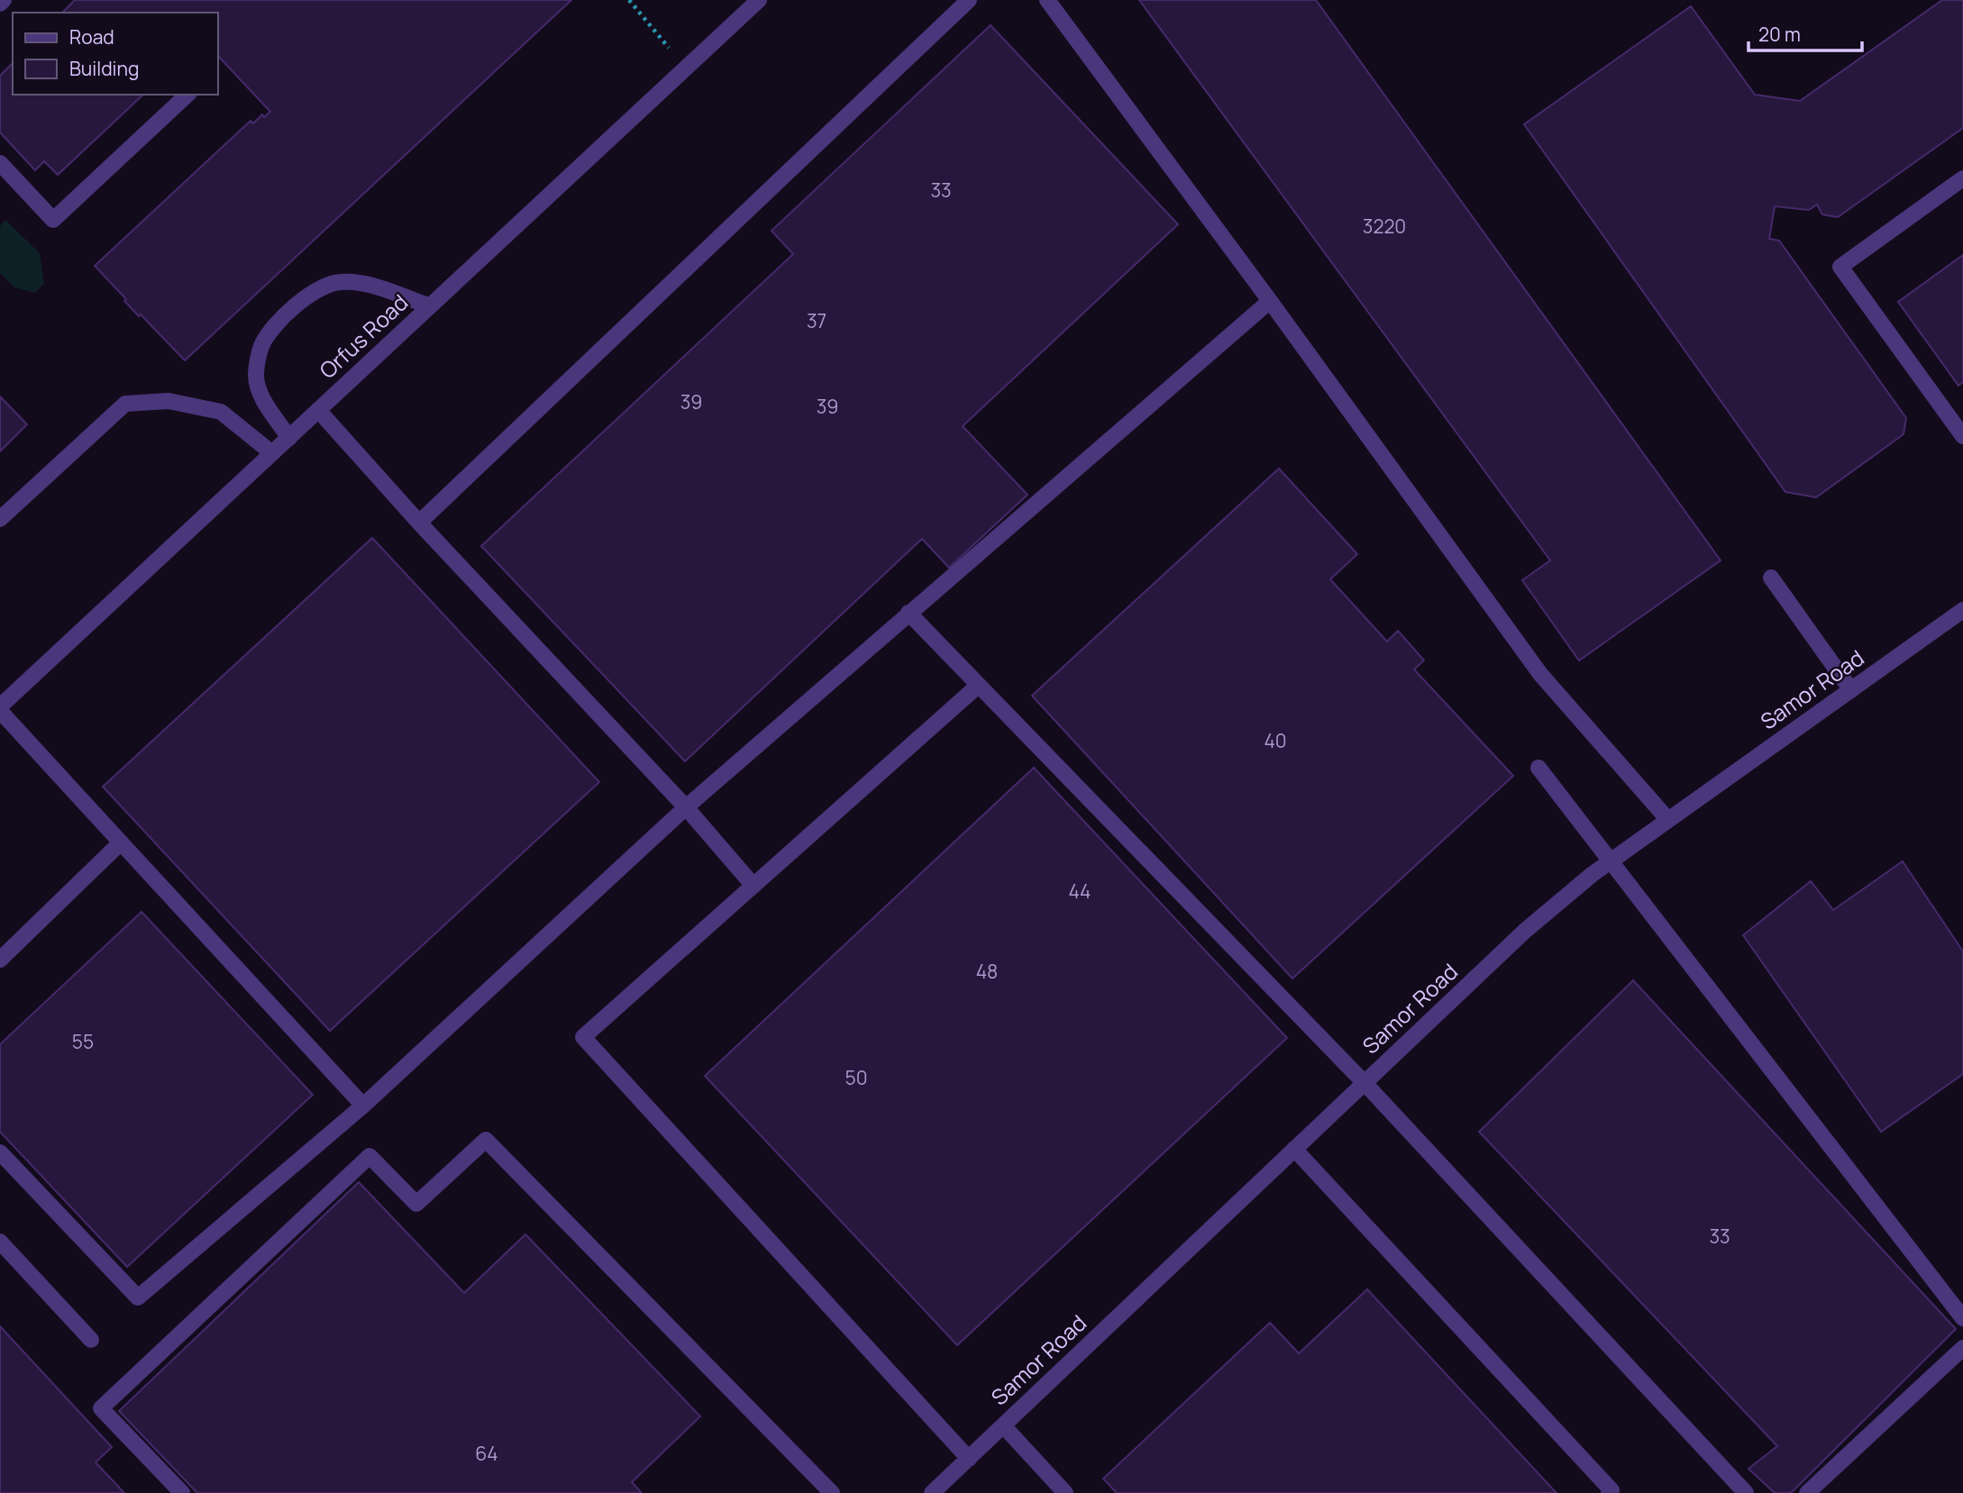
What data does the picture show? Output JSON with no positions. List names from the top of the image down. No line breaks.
{"streets":{"street":["Orfus Road","Samor Road"]},"house_numbers":["33","3220","37","39","39","40","44","48","55","50","33","64"],"legend":["Road","Building"],"scale_bar":"20 m"}
